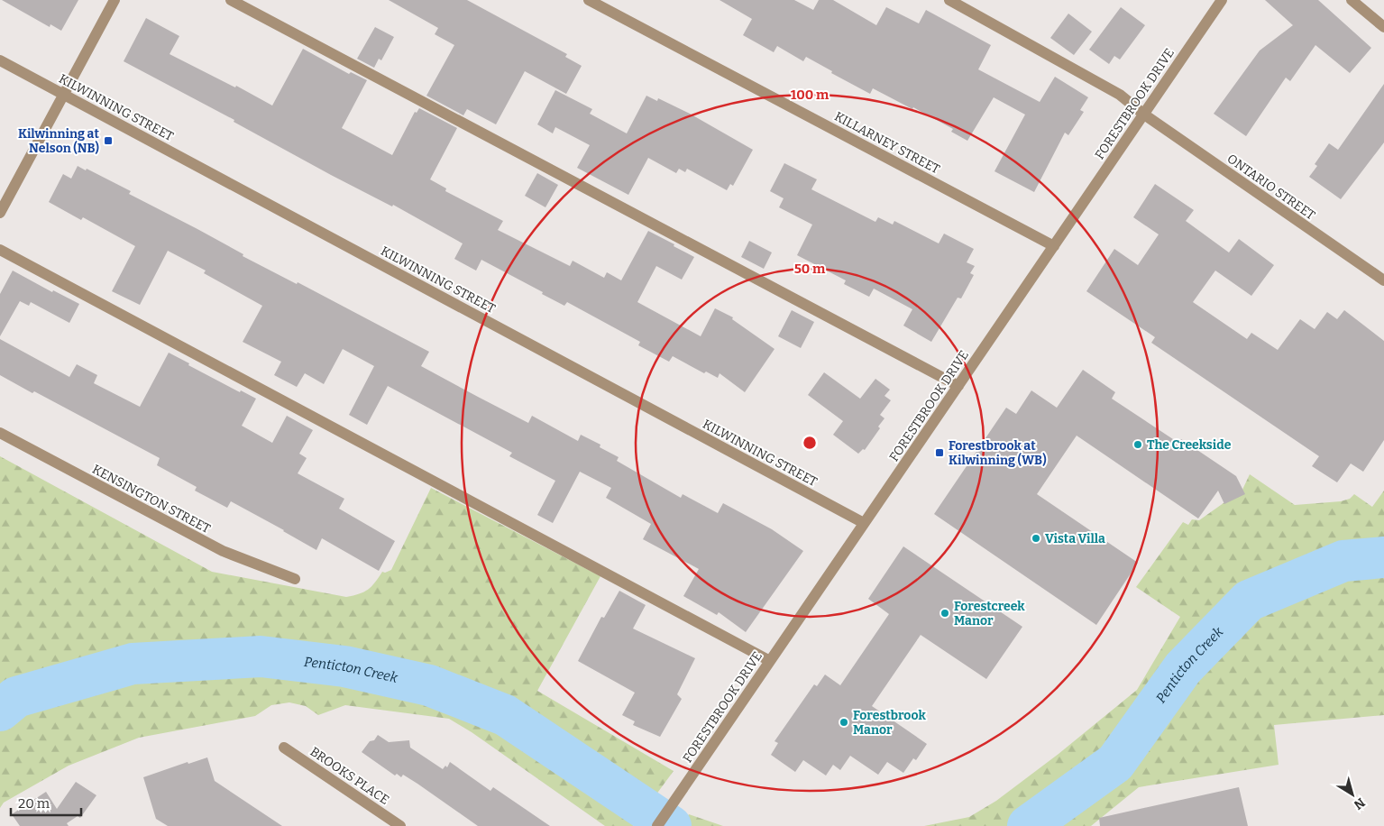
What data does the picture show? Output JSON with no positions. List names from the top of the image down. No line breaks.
{"streets":{"street":["FORESTBROOK DRIVE","KILWINNING STREET","KILLARNEY STREET","ONTARIO STREET","KENSINGTON STREET","BROOKS PLACE"]},"crossings":[["FORESTBROOK DRIVE","KILWINNING STREET"],["FORESTBROOK DRIVE","KILLARNEY STREET"],["FORESTBROOK DRIVE","ONTARIO STREET"]],"water":["Penticton Creek"],"places":{"transit":["Kilwinning at Nelson (NB)","Forestbrook at Kilwinning (WB)"],"other":["The Creekside","Vista Villa","Forestcreek Manor","Forestbrook Manor"]},"scale_bar":"20 m","north":"bottom right","rings":["100 m","50 m"]}
